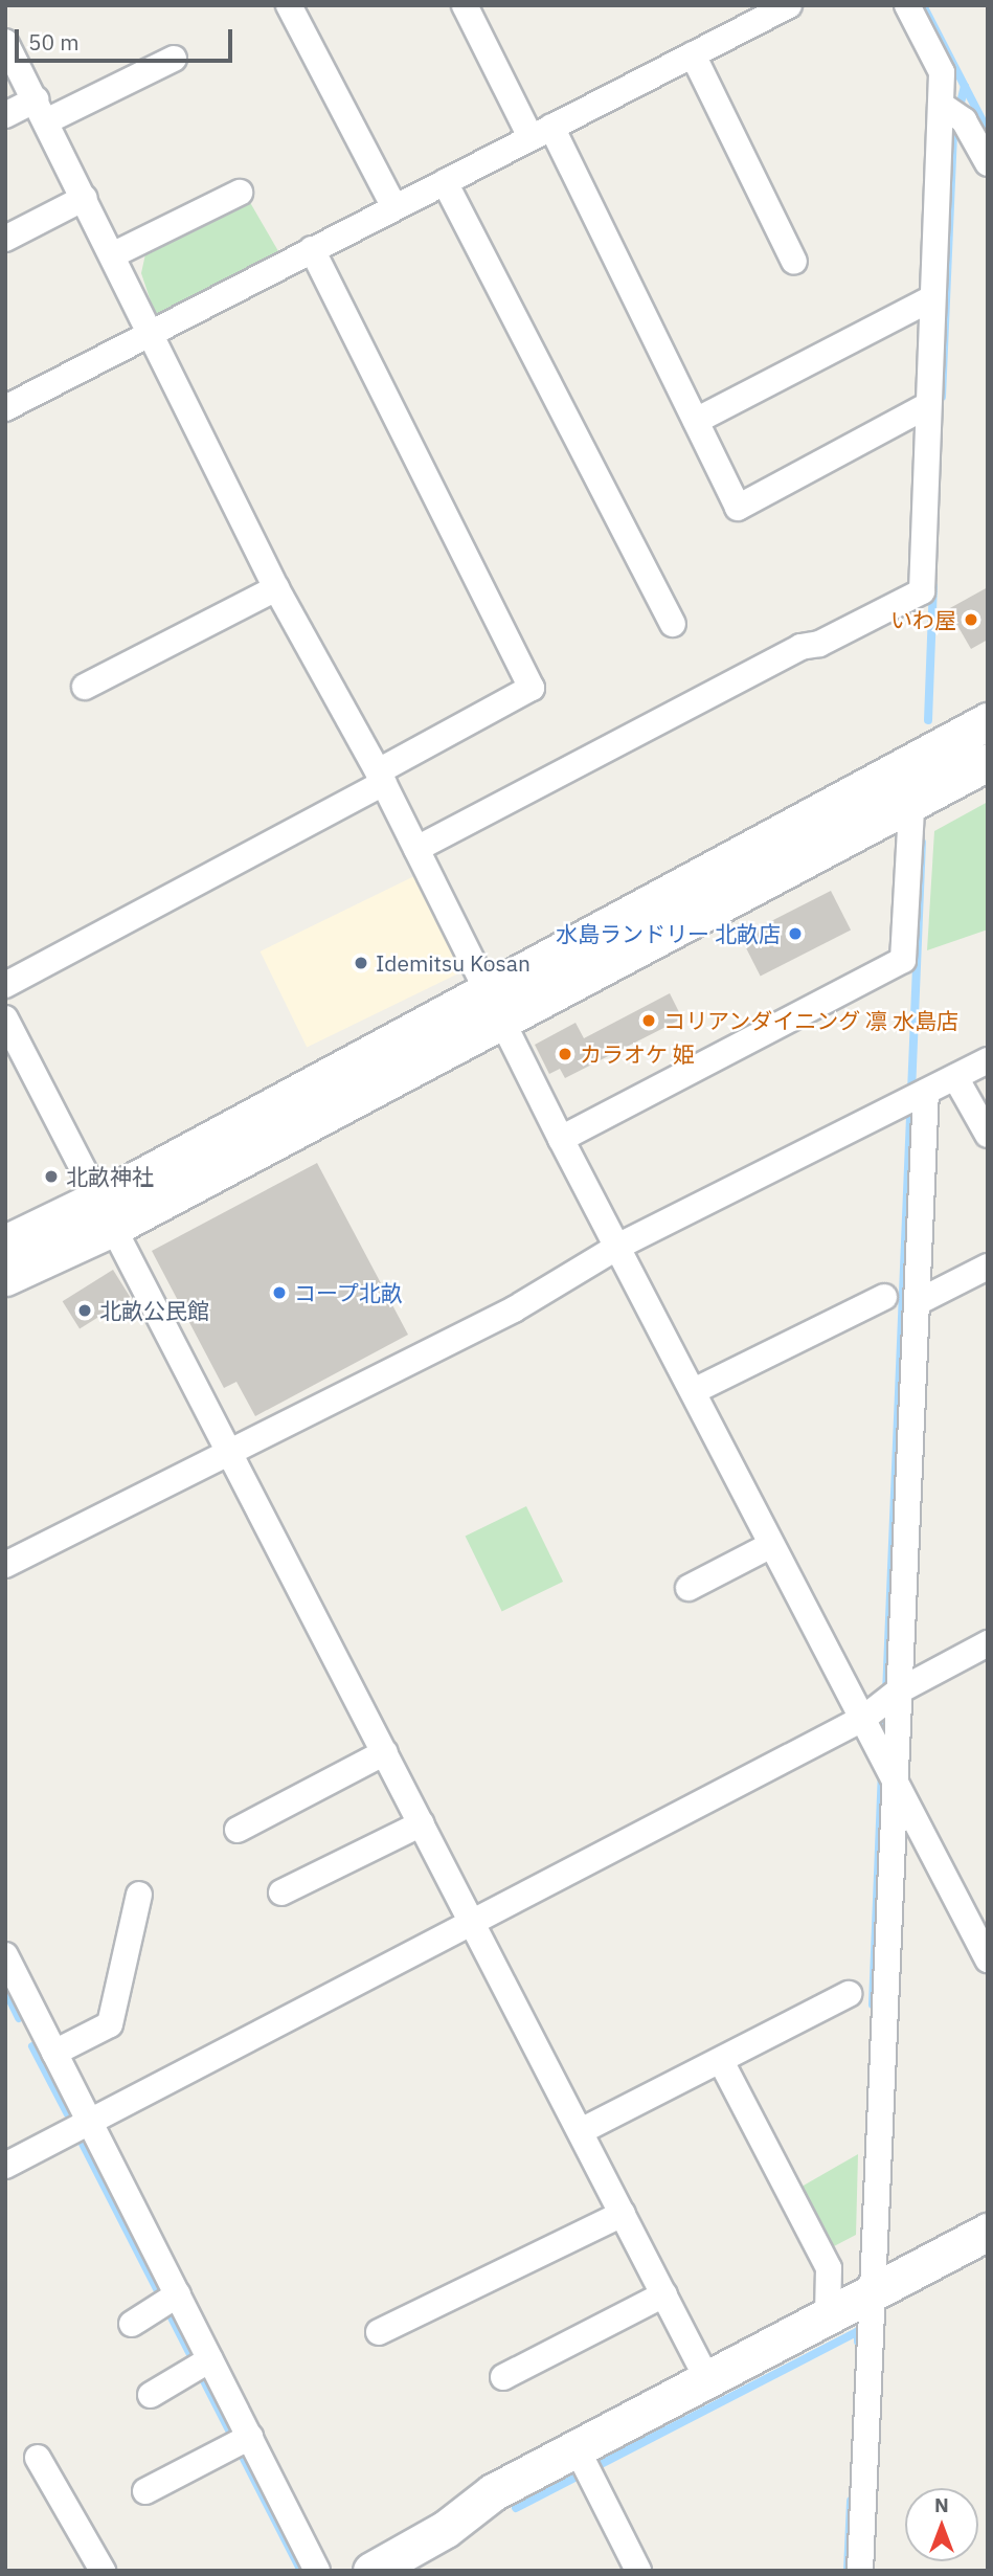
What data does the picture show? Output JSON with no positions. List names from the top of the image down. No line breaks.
{"places":["いわ屋","水島ランドリー 北畝店","Idemitsu Kosan","コリアンダイニング 凛 水島店","カラオケ 姫","北畝神社","コープ北畝","北畝公民館"],"scale_bar":"50 m","north":"top"}
